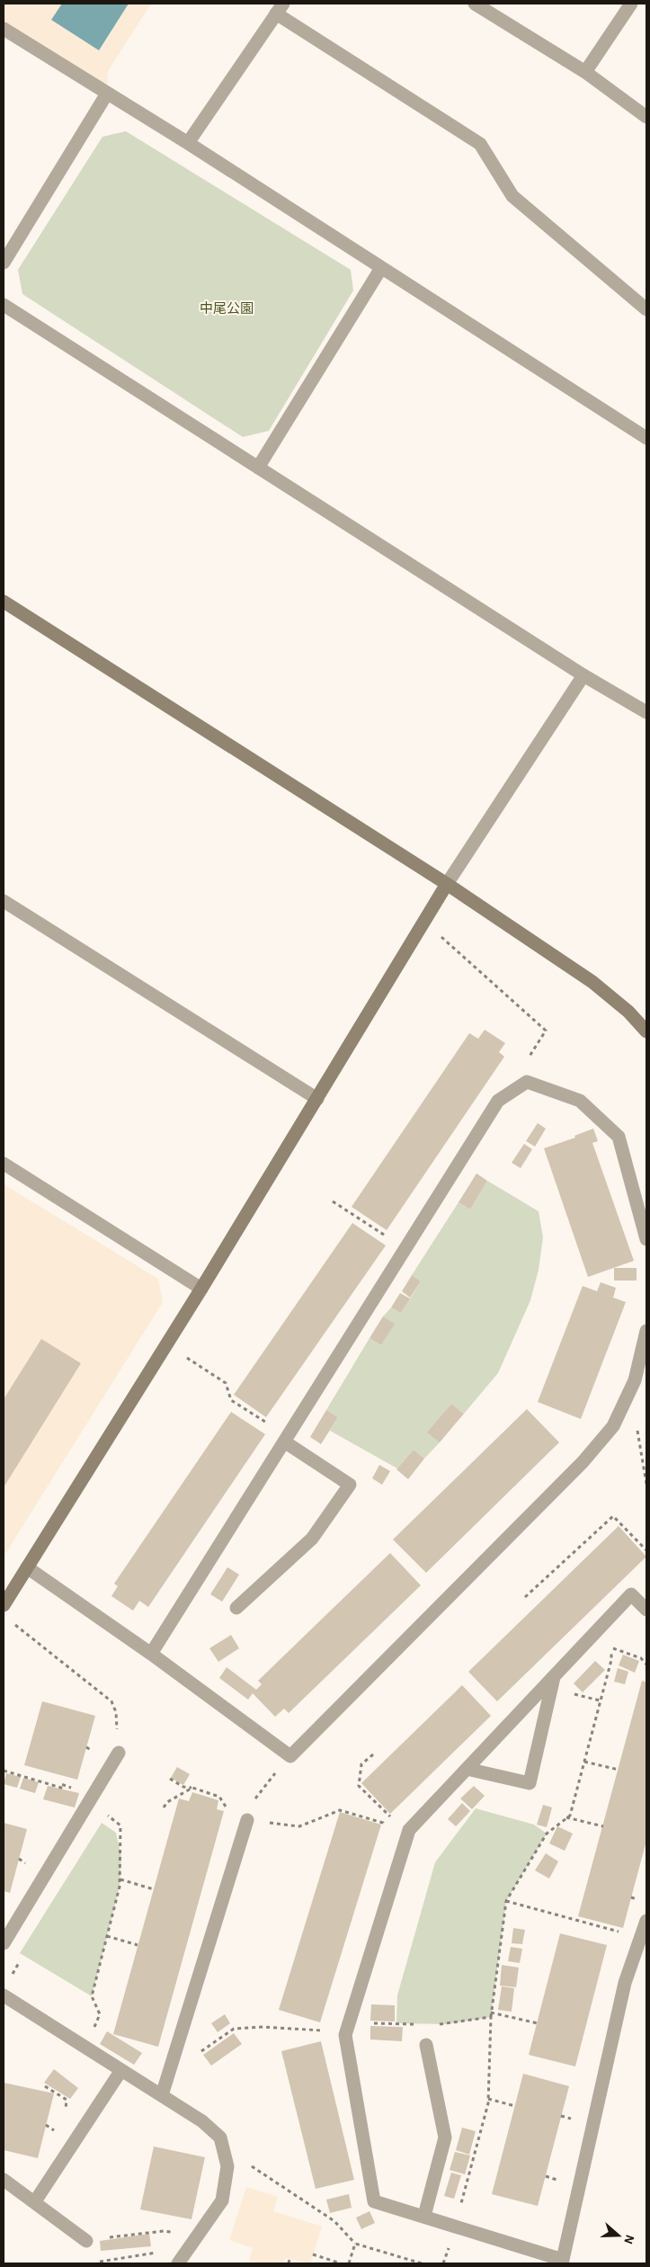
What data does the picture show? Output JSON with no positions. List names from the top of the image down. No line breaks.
{"parks":["中尾公園"],"north":"right"}
